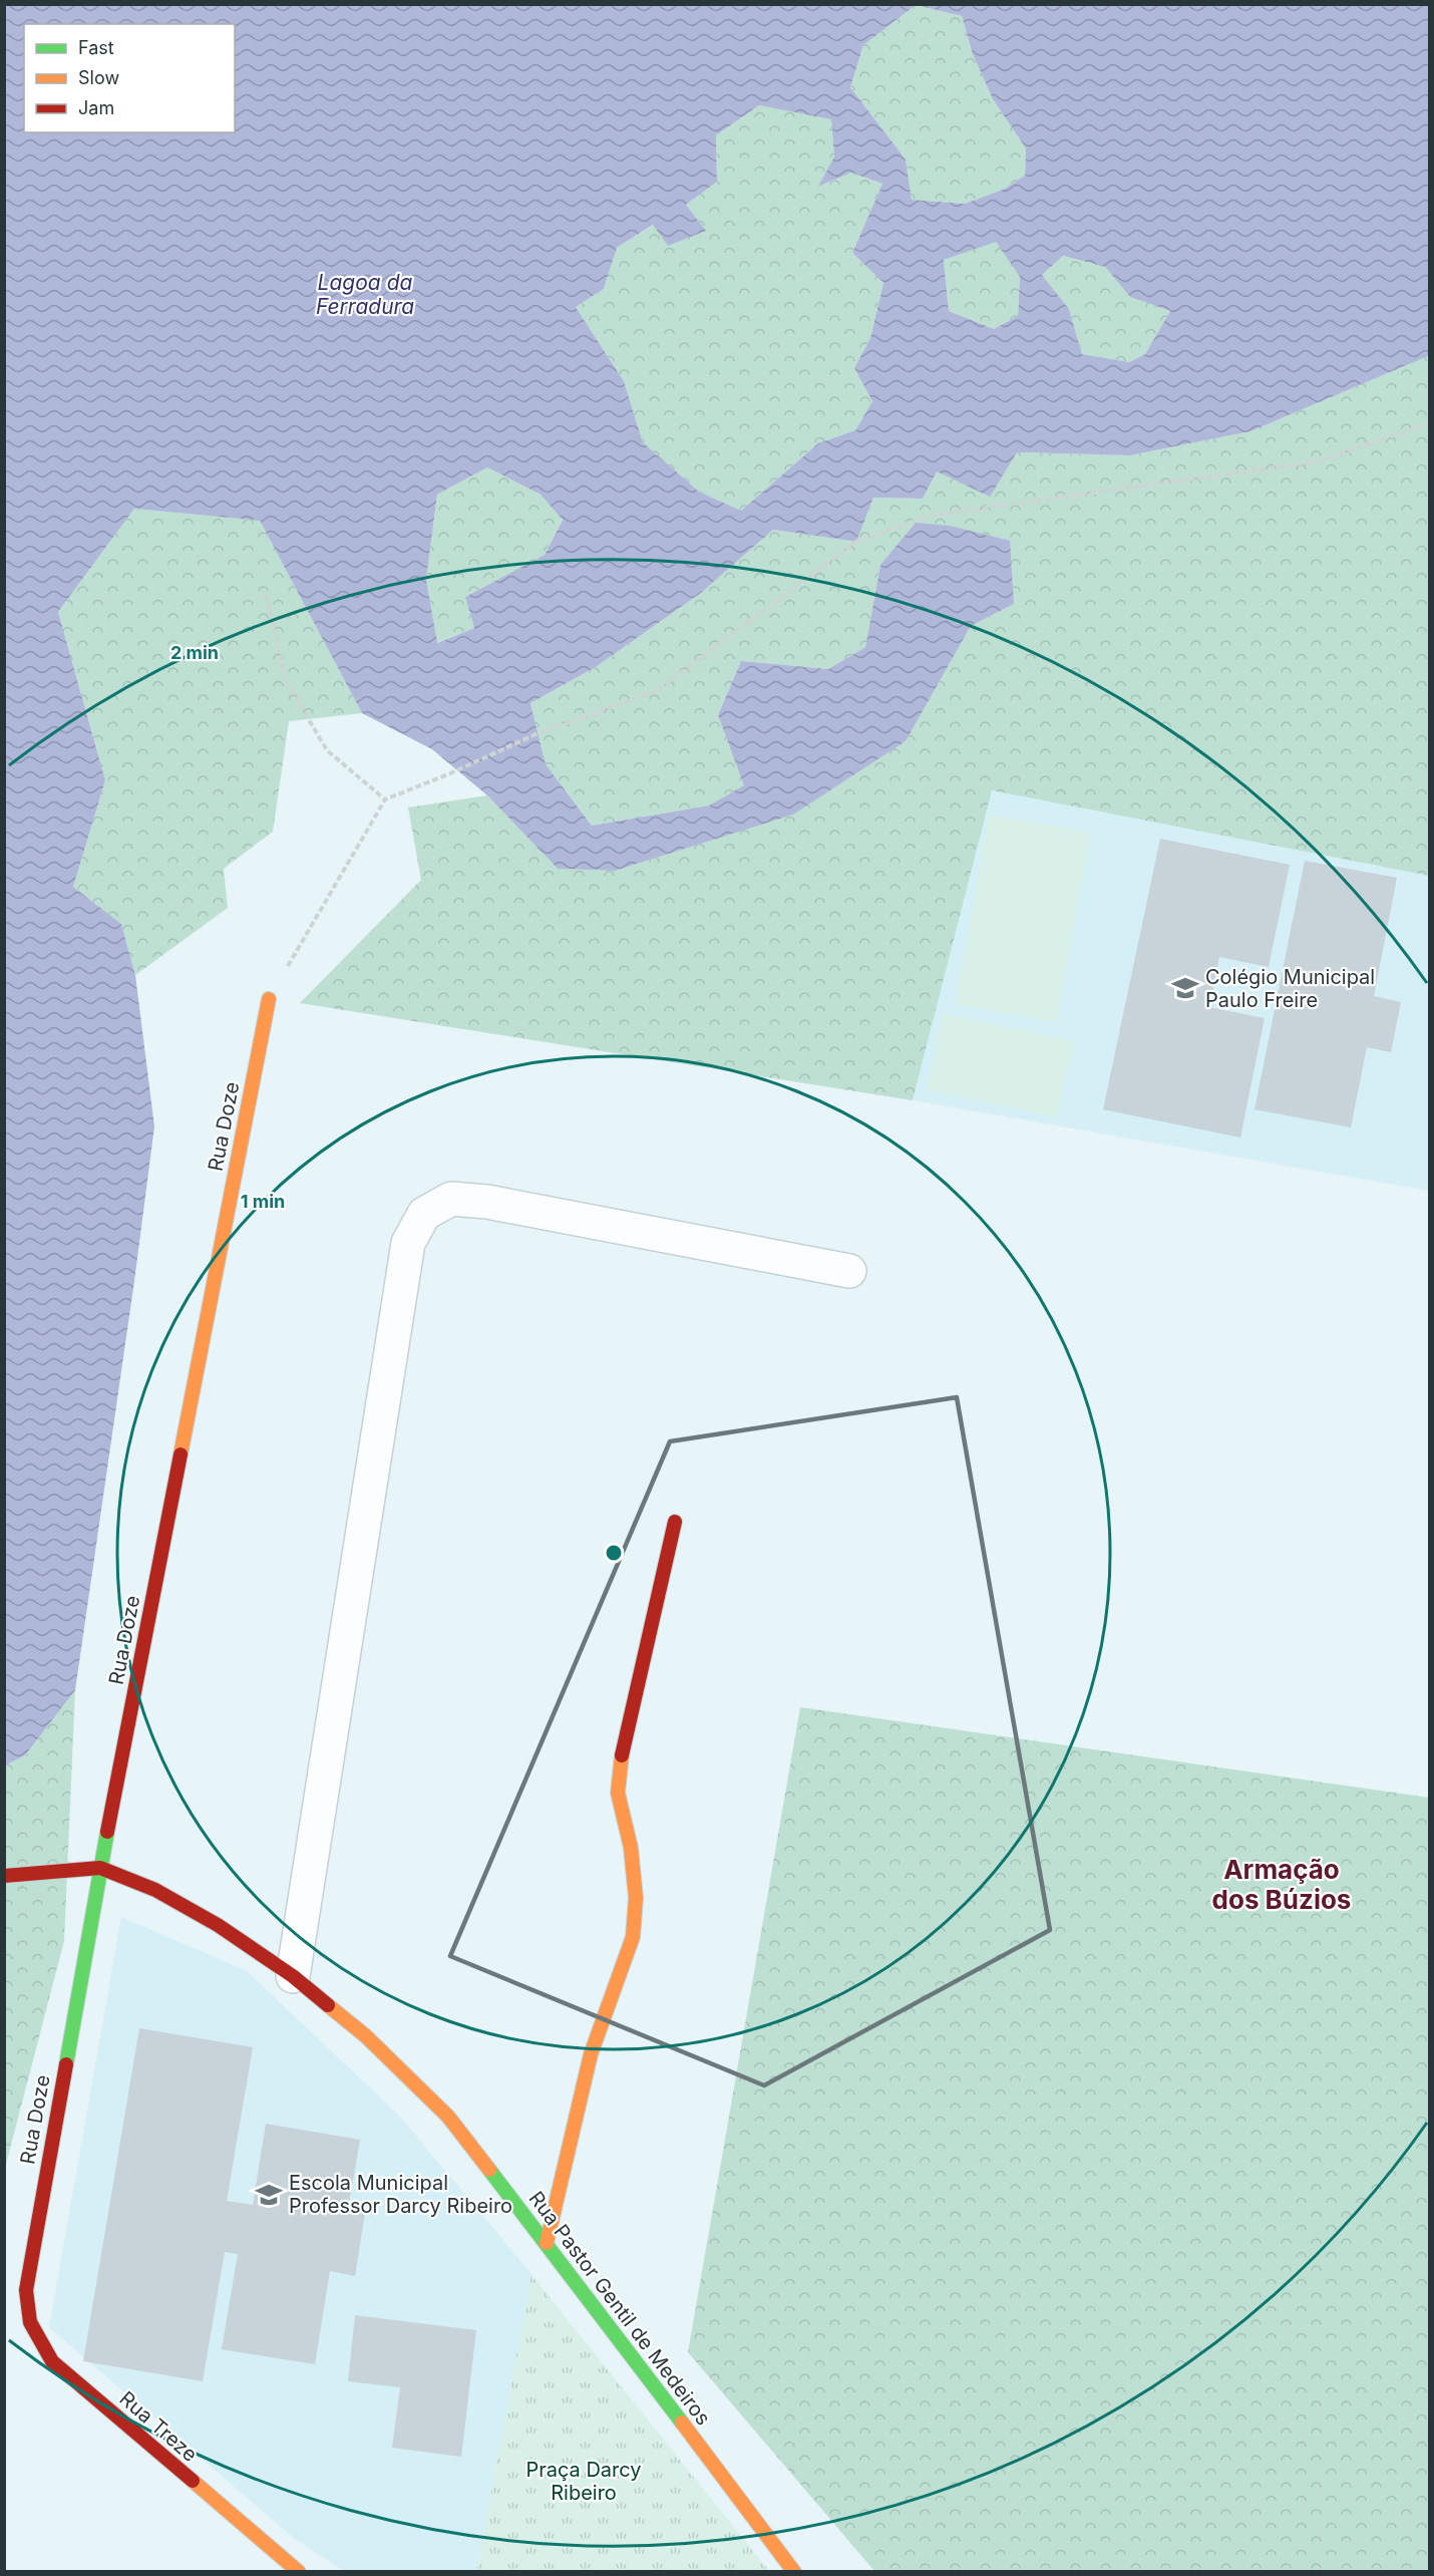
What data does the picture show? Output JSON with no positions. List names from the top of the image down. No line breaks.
{"streets":{"street":["Rua Doze","Rua Pastor Gentil de Medeiros","Rua Treze"]},"crossings":[["Rua Doze","Rua Pastor Gentil de Medeiros"],["Rua Doze","Rua Treze"]],"districts":["Armação dos Búzios"],"water":["Lagoa da Ferradura"],"parks":["Praça Darcy Ribeiro"],"places":{"school or university":["Colégio Municipal Paulo Freire","Escola Municipal Professor Darcy Ribeiro"]},"legend":["Fast","Slow","Jam"],"rings":["2 min","1 min"]}
